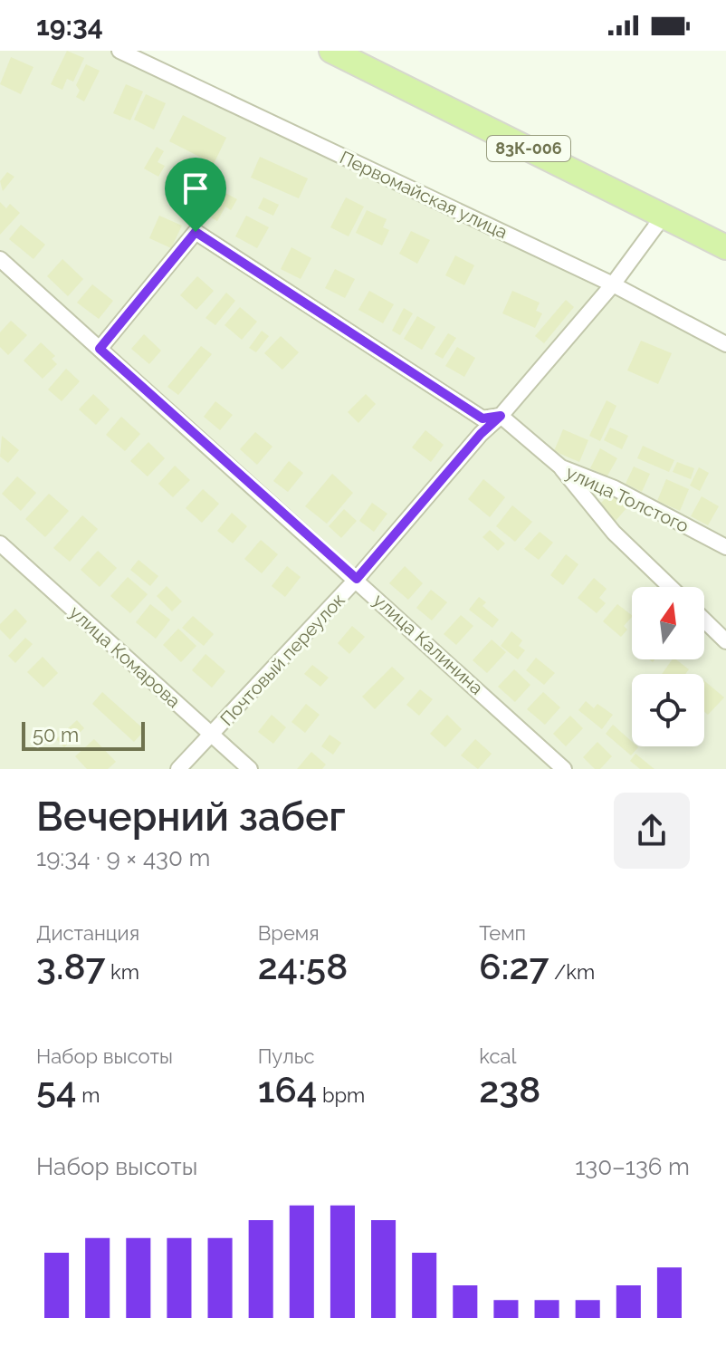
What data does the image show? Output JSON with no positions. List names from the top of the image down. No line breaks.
{"streets":{"main road":["83К-006"],"street":["Первомайская улица","улица Толстого","улица Калинина","улица Комарова","Почтовый переулок"]},"crossings":[["83К-006","Почтовый переулок"],["Первомайская улица","Почтовый переулок"],["улица Толстого","Почтовый переулок"],["улица Калинина","Почтовый переулок"],["улица Комарова","Почтовый переулок"]],"scale_bar":"50 m","north":"top","page":{"status":"19:34","scale":"50 m","heading":["Вечерний забег","19:34 · 9 × 430 m"],"stats":[["Дистанция","3.87 km"],["Время","24:58"],["Темп","6:27 /km"],["Набор высоты","54 m"],["Пульс","164 bpm"],["kcal","238"]],"chart":["Набор высоты","130–136 m"]}}
